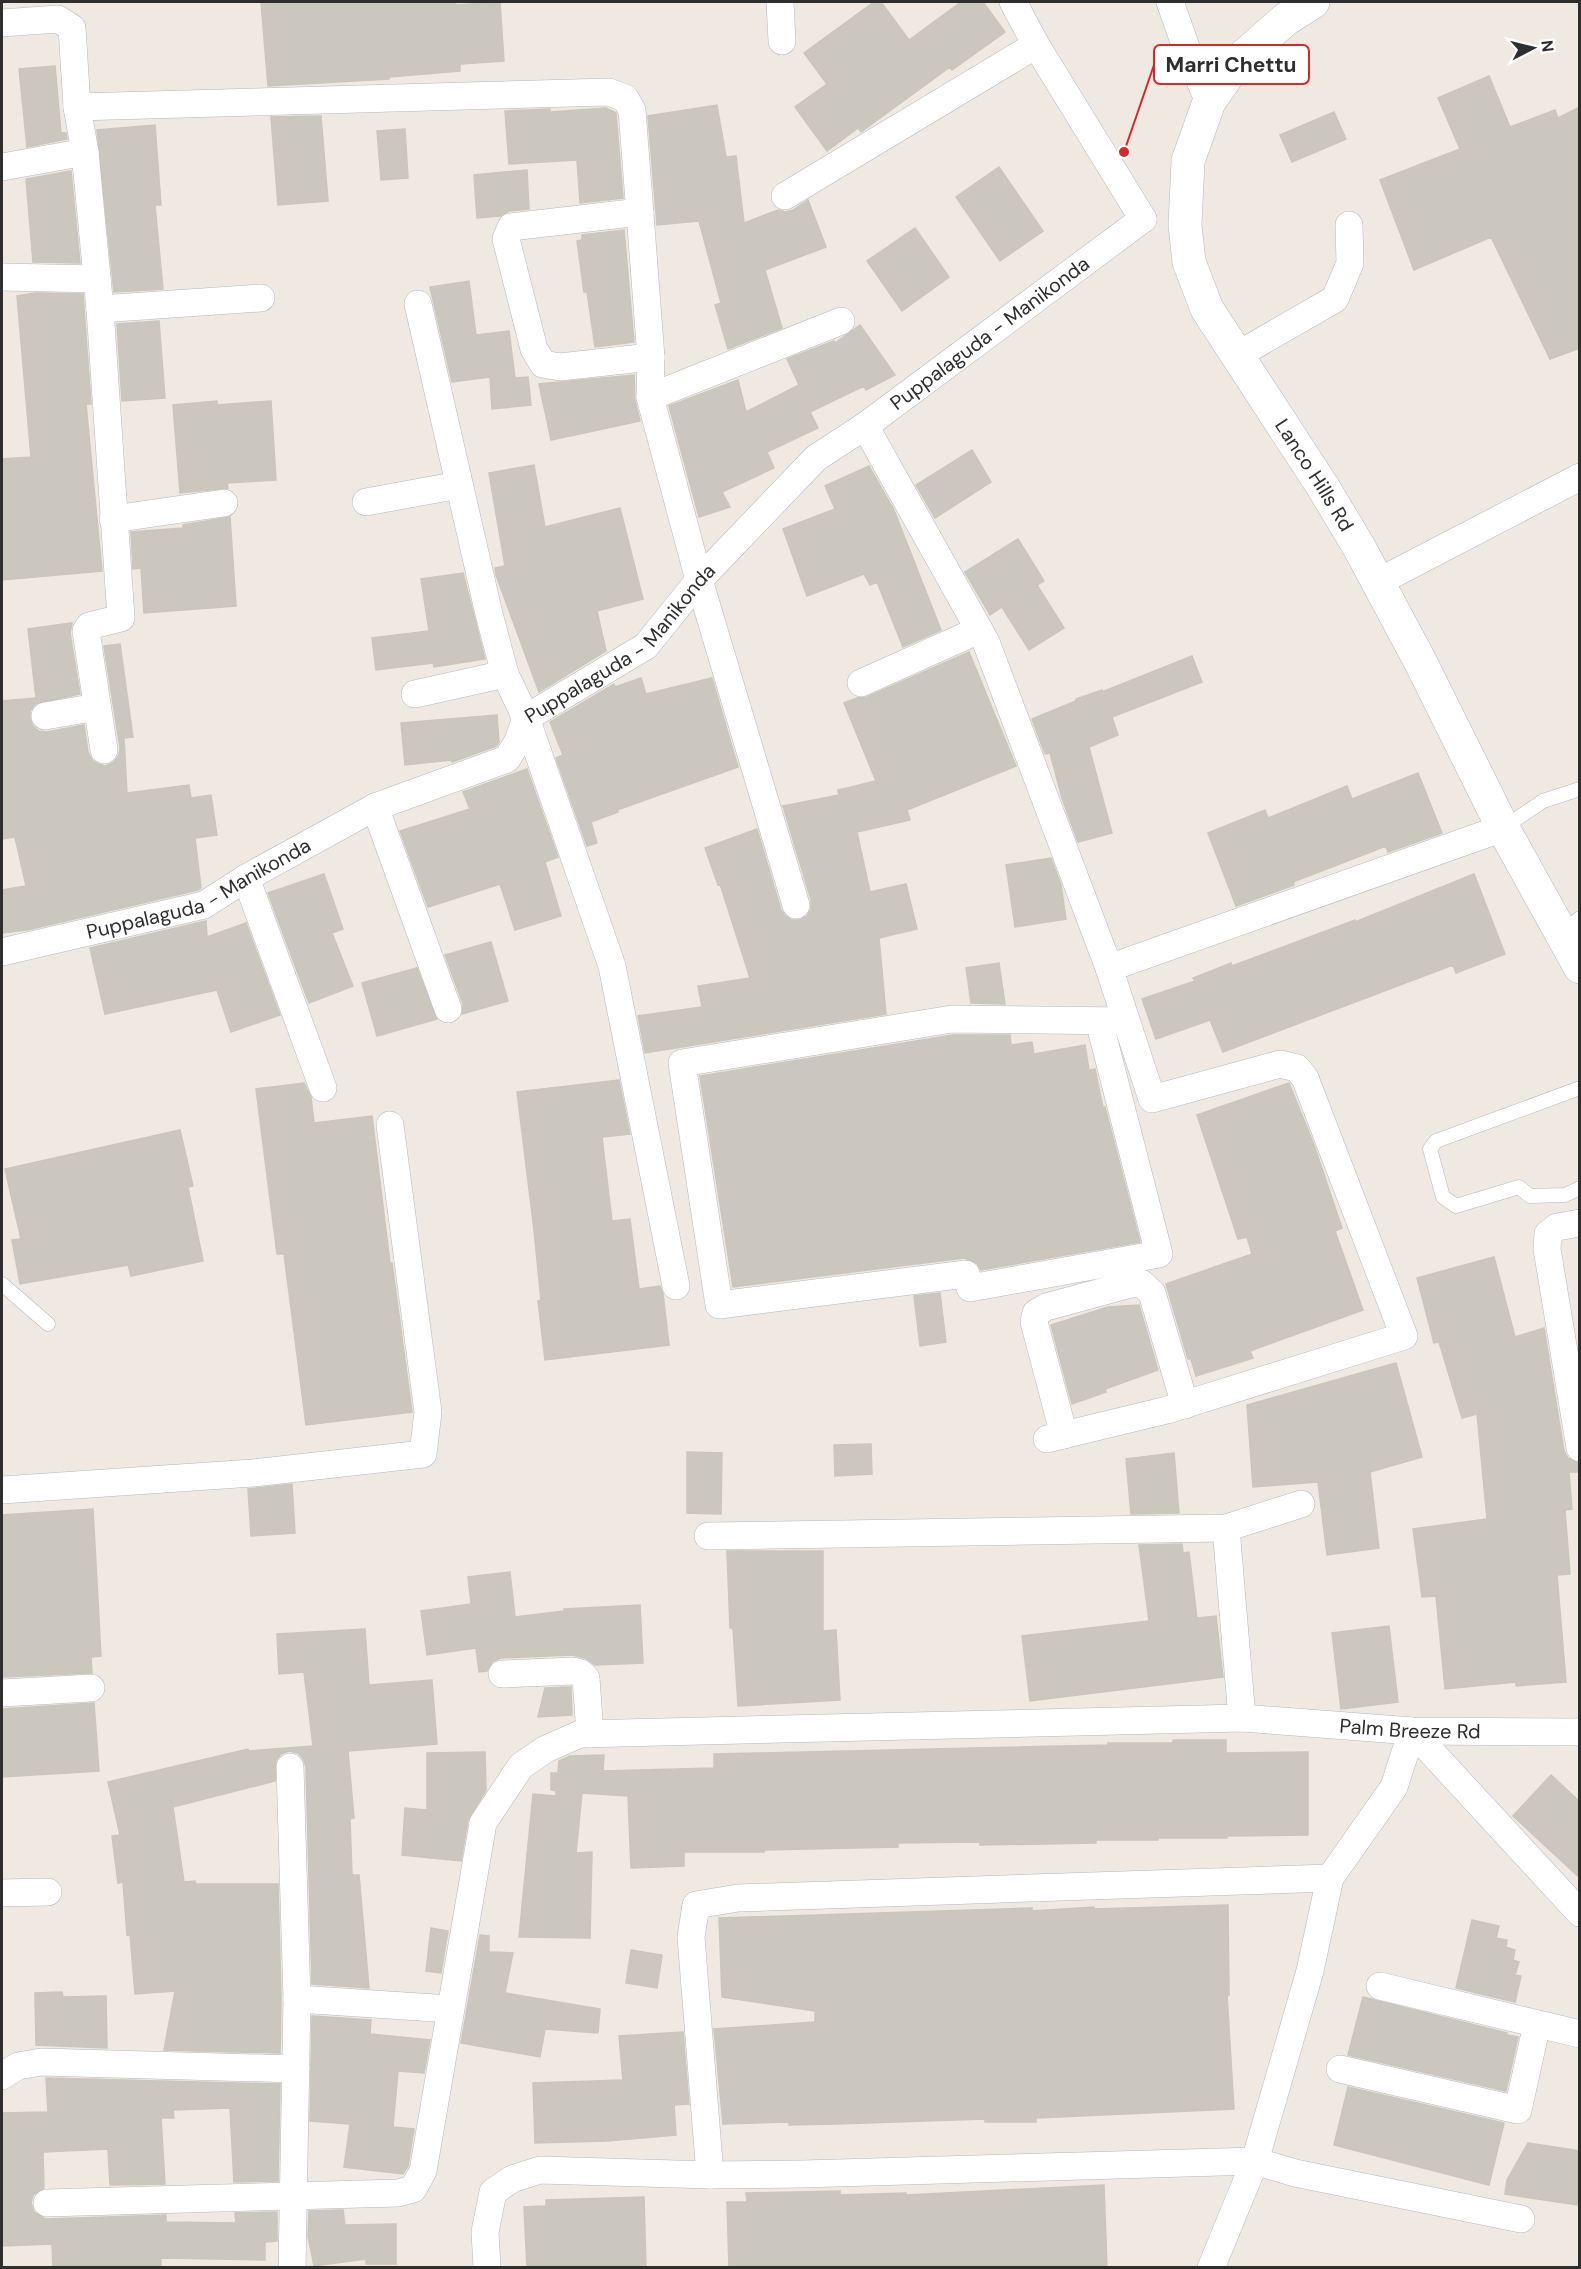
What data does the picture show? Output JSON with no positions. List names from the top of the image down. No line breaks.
{"streets":{"street":["Puppalaguda - Manikonda","Lanco Hills Rd","Palm Breeze Rd"]},"places":["Marri Chettu"],"north":"right"}
